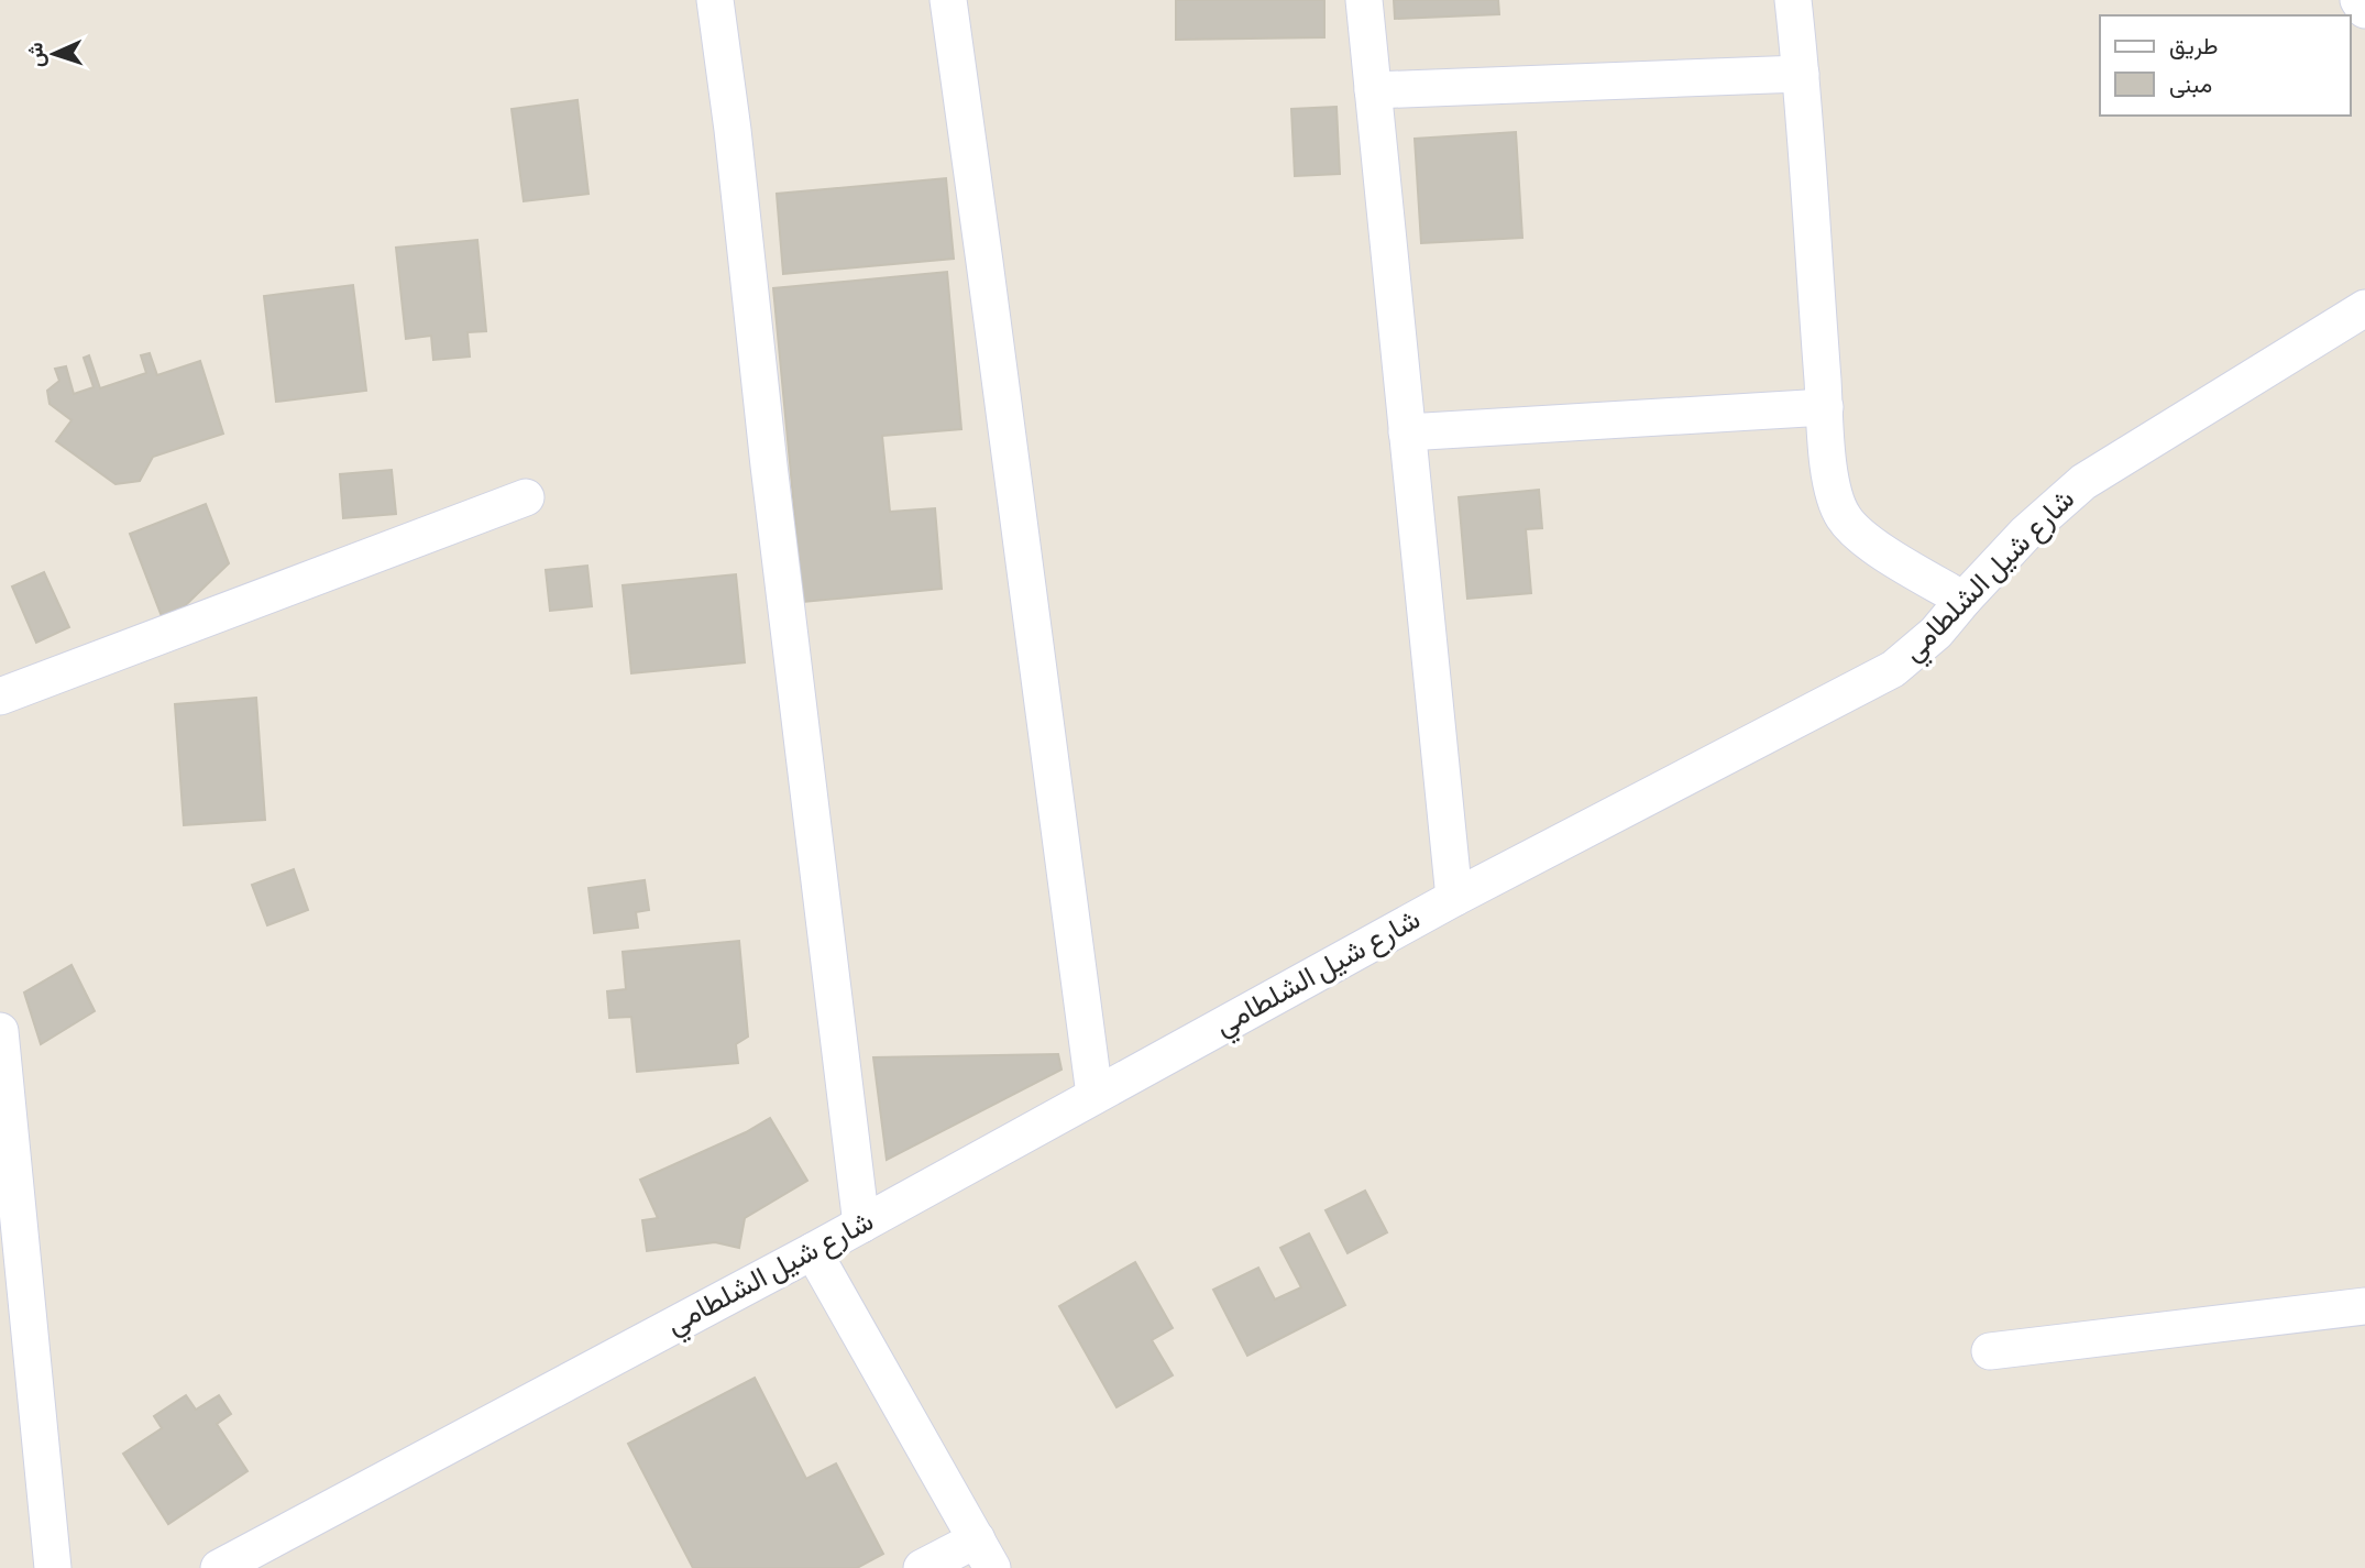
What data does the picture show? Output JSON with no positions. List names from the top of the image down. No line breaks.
{"streets":{"street":["شارع شيل الشلطامي"]},"legend":["طريق","مبنى"],"north":"left"}
